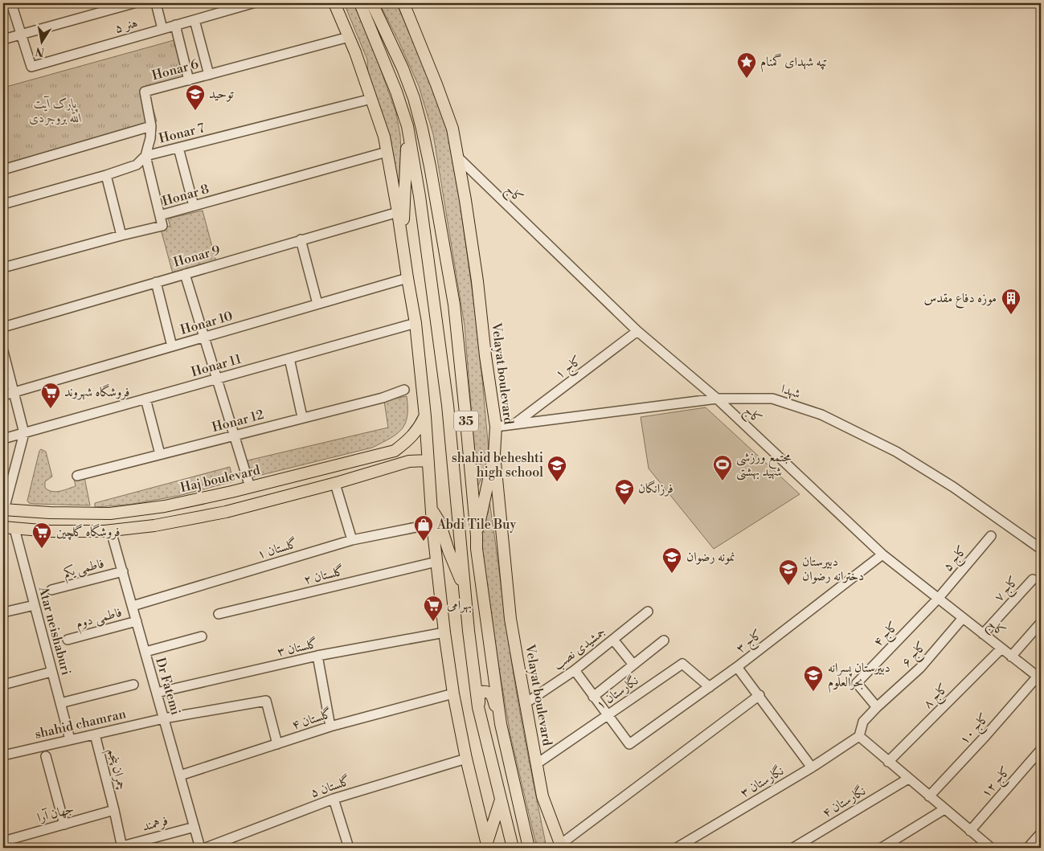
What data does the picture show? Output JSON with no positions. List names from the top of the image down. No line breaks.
{"streets":{"main road":["Velayat boulevard","35","Haj boulevard"],"street":["هنر ۵","Honar 6","Honar 7","کاج","Honar 8","Honar 9","Honar 10","Honar 11","کاج ۱","شهدا","Honar 12","گلستان ۱","کاج ۵","فاطمی یکم","گلستان ۲","کاج ۷","فاطمی دوم","Atar neishaburi","کاج ۴","کاج ۳","گلستان ۳","جمشیدی نصب","کاج ۶","Dr Fatemi","نگارستان ۱","کاج ۸","گلستان ۴","shahid chamran","کاج ۱۰","چمران پنجم","نگارستان ۳","کاج ۱۲","گلستان ۵","نگارستان ۴","جهان آرا","فرهمند"]},"crossings":[["کاج","کاج ۱"],["کاج","Velayat boulevard"],["کاج","شهدا"],["کاج","کاج ۵"],["کاج","کاج ۷"],["کاج","کاج ۴"],["کاج","کاج ۳"],["کاج","کاج ۶"],["کاج","کاج ۸"],["کاج","کاج ۱۰"],["کاج ۱","شهدا"],["Velayat boulevard","شهدا"],["Velayat boulevard","جمشیدی نصب"],["Velayat boulevard","نگارستان ۱"],["گلستان ۱","Dr Fatemi"],["کاج ۵","کاج ۴"],["فاطمی یکم","Dr Fatemi"],["فاطمی دوم","Dr Fatemi"],["Atar neishaburi","shahid chamran"],["کاج ۴","کاج ۶"],["کاج ۳","نگارستان ۱"],["گلستان ۳","Dr Fatemi"],["کاج ۶","نگارستان ۳"],["Dr Fatemi","گلستان ۴"],["Dr Fatemi","shahid chamran"],["Dr Fatemi","فرهمند"],["گلستان ۴","shahid chamran"],["shahid chamran","چمران پنجم"],["چمران پنجم","جهان آرا"],["چمران پنجم","فرهمند"]],"parks":["پارک آیت الله بروجردی"],"places":{"place":["تپه شهدای گمنام"],"school or university":["توحید","shahid beheshti high school","فرزانگان","نمونه رضوان","دبیرستان دخترانه رضوان","دبیرستان پسرانه بحرالعلوم"],"building":["موزه دفاع مقدس"],"supermarket":["فروشگاه شهروند","فروشگاه گلچین","بهرامی"],"sports":["مجتمع ورزشی شهید بهشتی"],"shop":["Abdi Tile Buy"]},"north":"bottom"}
